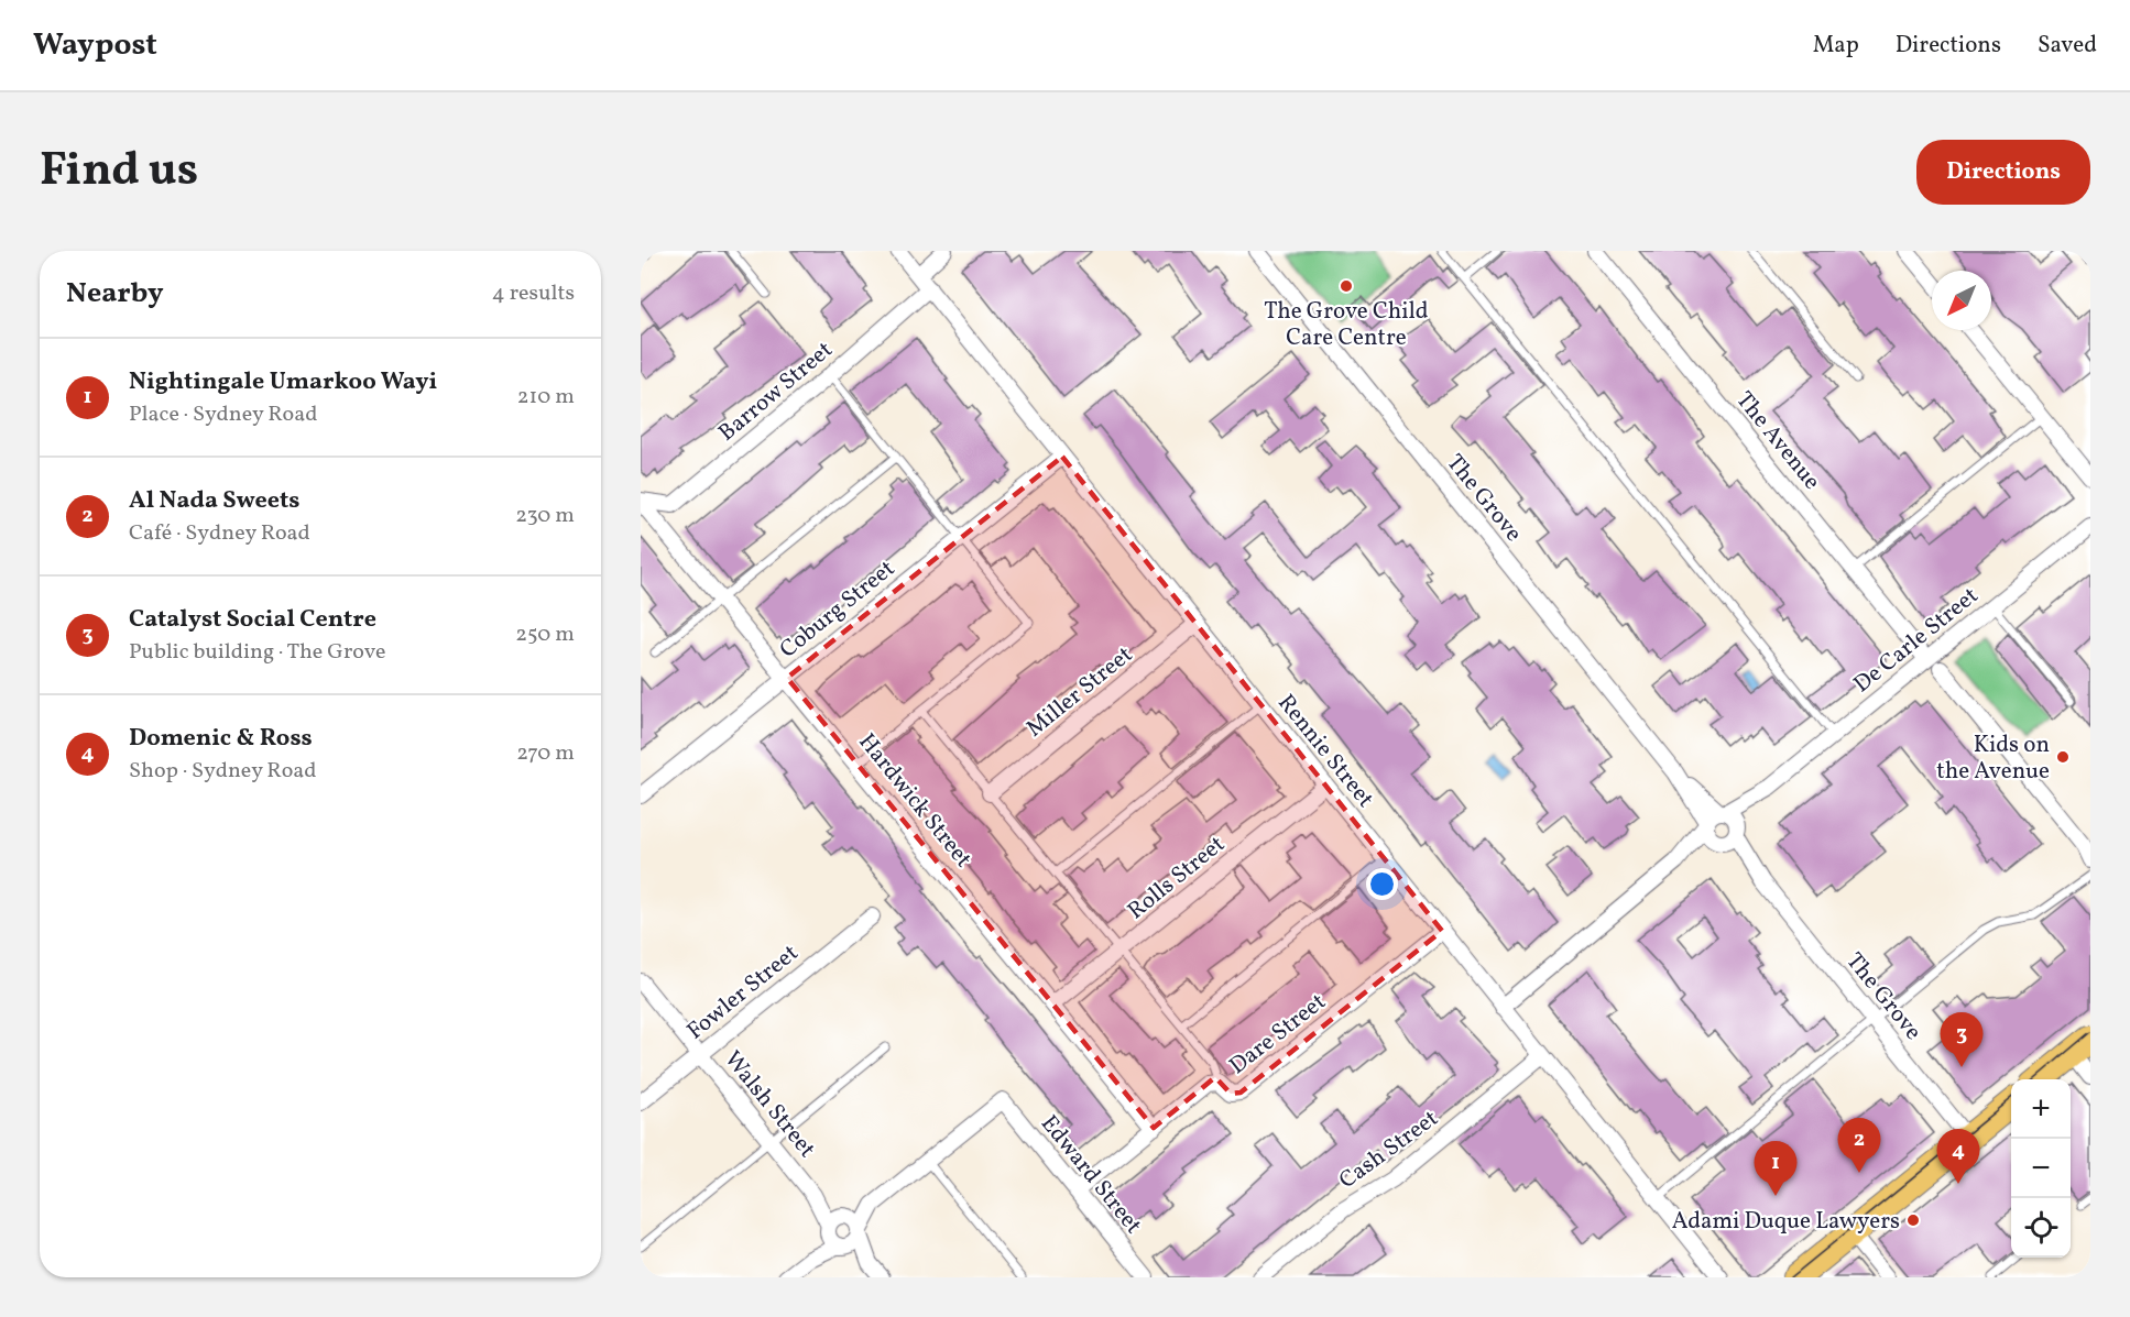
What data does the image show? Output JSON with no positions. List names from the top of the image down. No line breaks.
{"streets":{"street":["Barrow Street","The Avenue","The Grove","Coburg Street","De Carle Street","Miller Street","Rennie Street","Hardwick Street","Rolls Street","Fowler Street","Dare Street","Walsh Street","Cash Street","Edward Street"]},"crossings":[["Barrow Street","Rennie Street"],["Barrow Street","Hardwick Street"],["The Avenue","De Carle Street"],["The Grove","De Carle Street"],["Coburg Street","Rennie Street"],["Coburg Street","Hardwick Street"],["Miller Street","Rennie Street"],["Rennie Street","Rolls Street"],["Rennie Street","Dare Street"],["Rennie Street","Cash Street"],["Hardwick Street","Rolls Street"],["Hardwick Street","Dare Street"],["Fowler Street","Walsh Street"],["Dare Street","Edward Street"]],"places":["The Grove Child Care Centre","Kids on the Avenue","Adami Duque Lawyers"],"north":"bottom left","page":{"header":"Waypost","nav":["Map","Directions","Saved"],"title":"Find us","buttons":"Directions","heading":["Nearby","4 results"],"list":[{"mark":"1","name":"Nightingale Umarkoo Wayi","note":"Place · Sydney Road","value":"210 m"},{"mark":"2","name":"Al Nada Sweets","note":"Café · Sydney Road","value":"230 m"},{"mark":"3","name":"Catalyst Social Centre","note":"Public building · The Grove","value":"250 m"},{"mark":"4","name":"Domenic & Ross","note":"Shop · Sydney Road","value":"270 m"}],"pins":["3","2","4","1"],"map_buttons":["+","−"]}}
